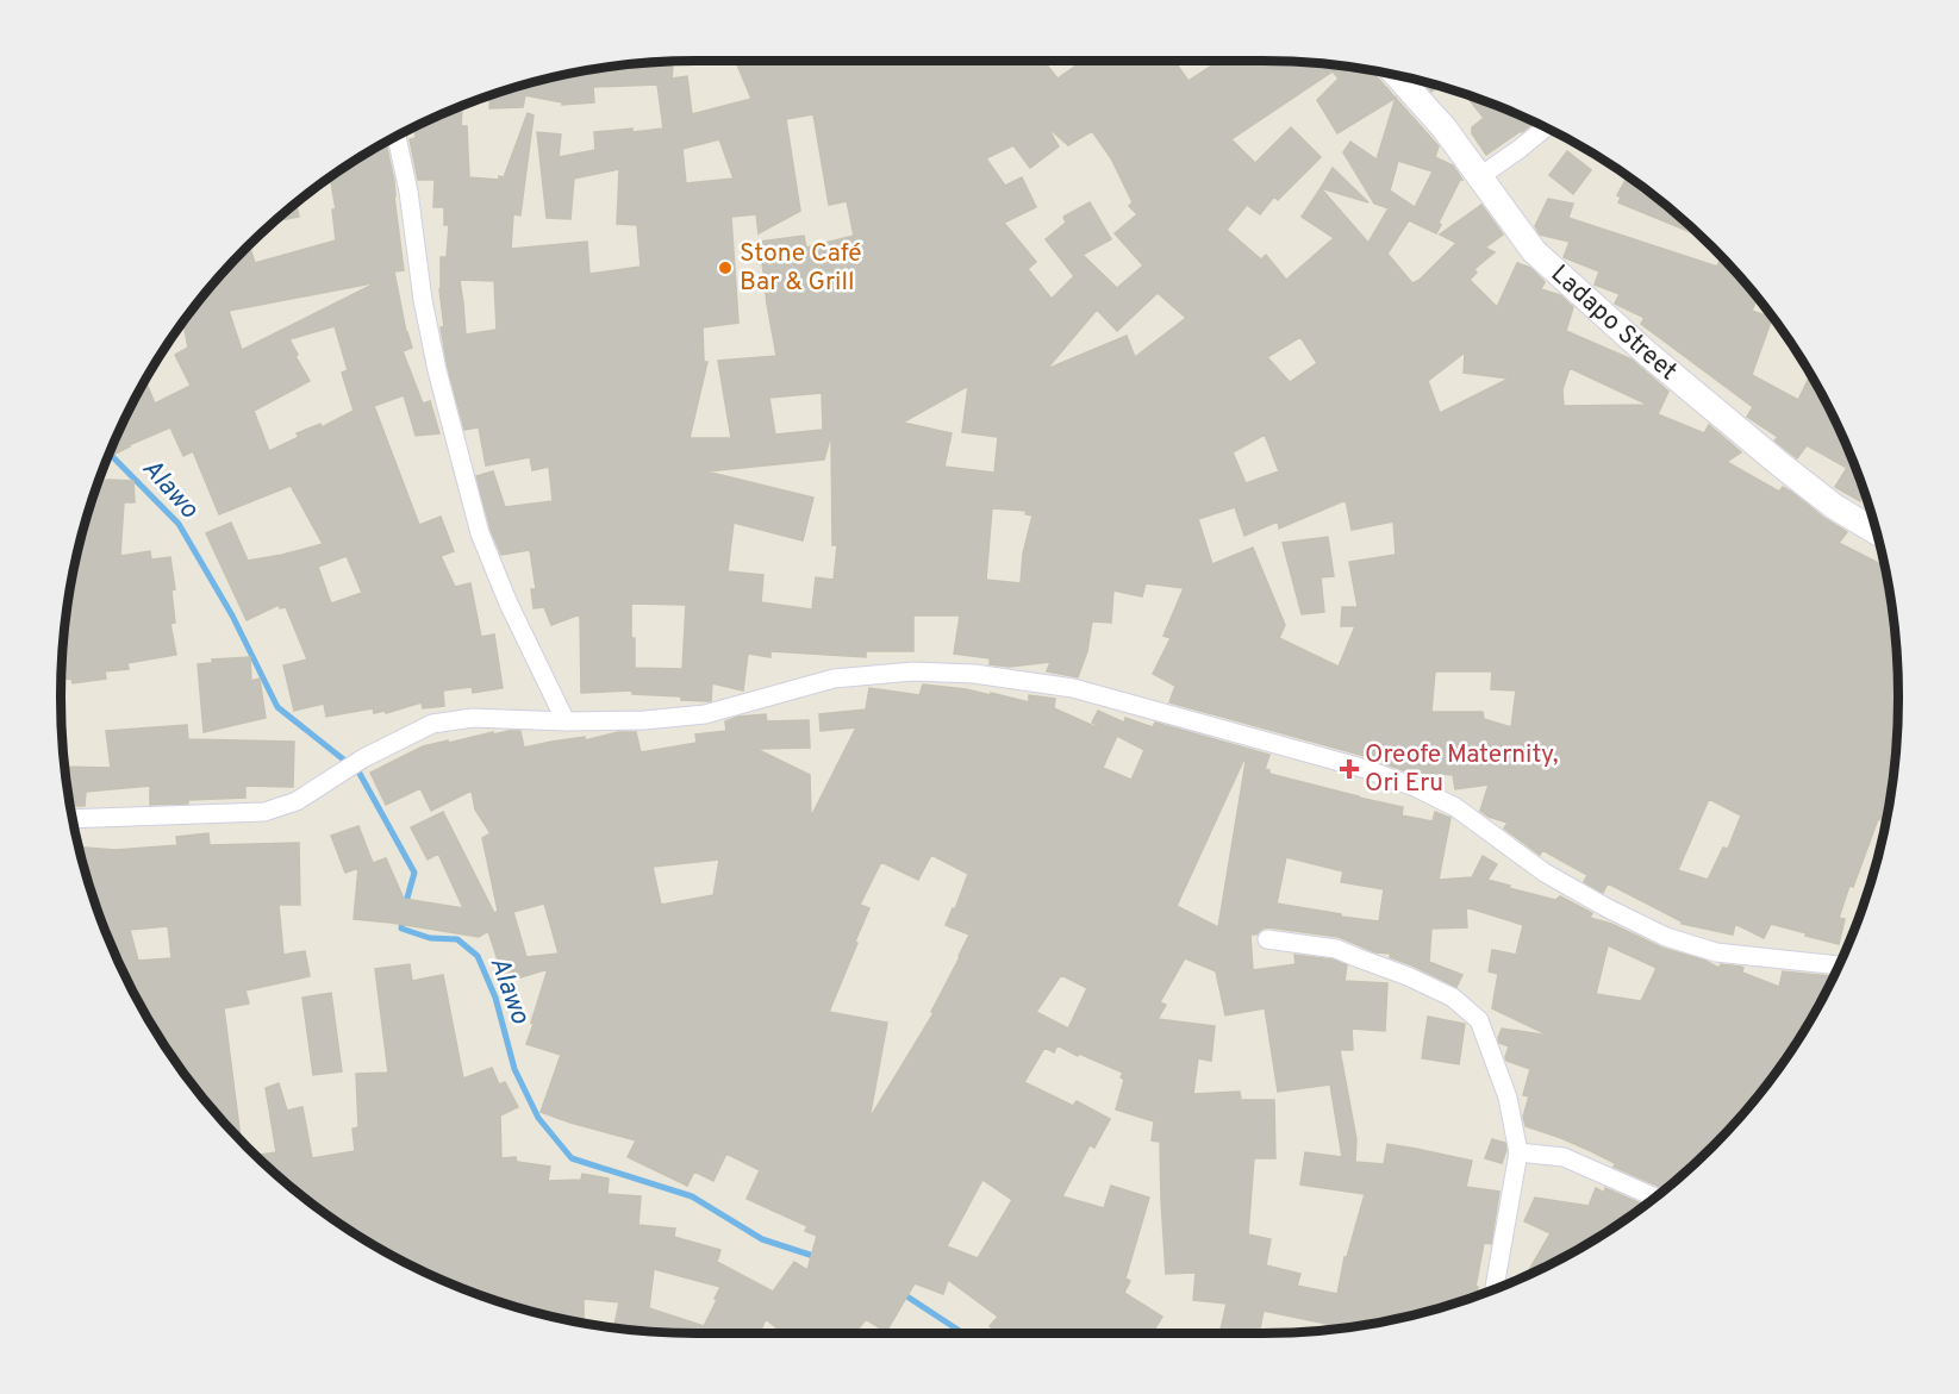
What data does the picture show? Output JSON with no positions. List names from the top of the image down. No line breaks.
{"streets":{"main road":["Ladapo Street"]},"water":["Alawo"],"places":{"other":["Stone Café Bar & Grill"],"health":["Oreofe Maternity, Ori Eru"]}}
